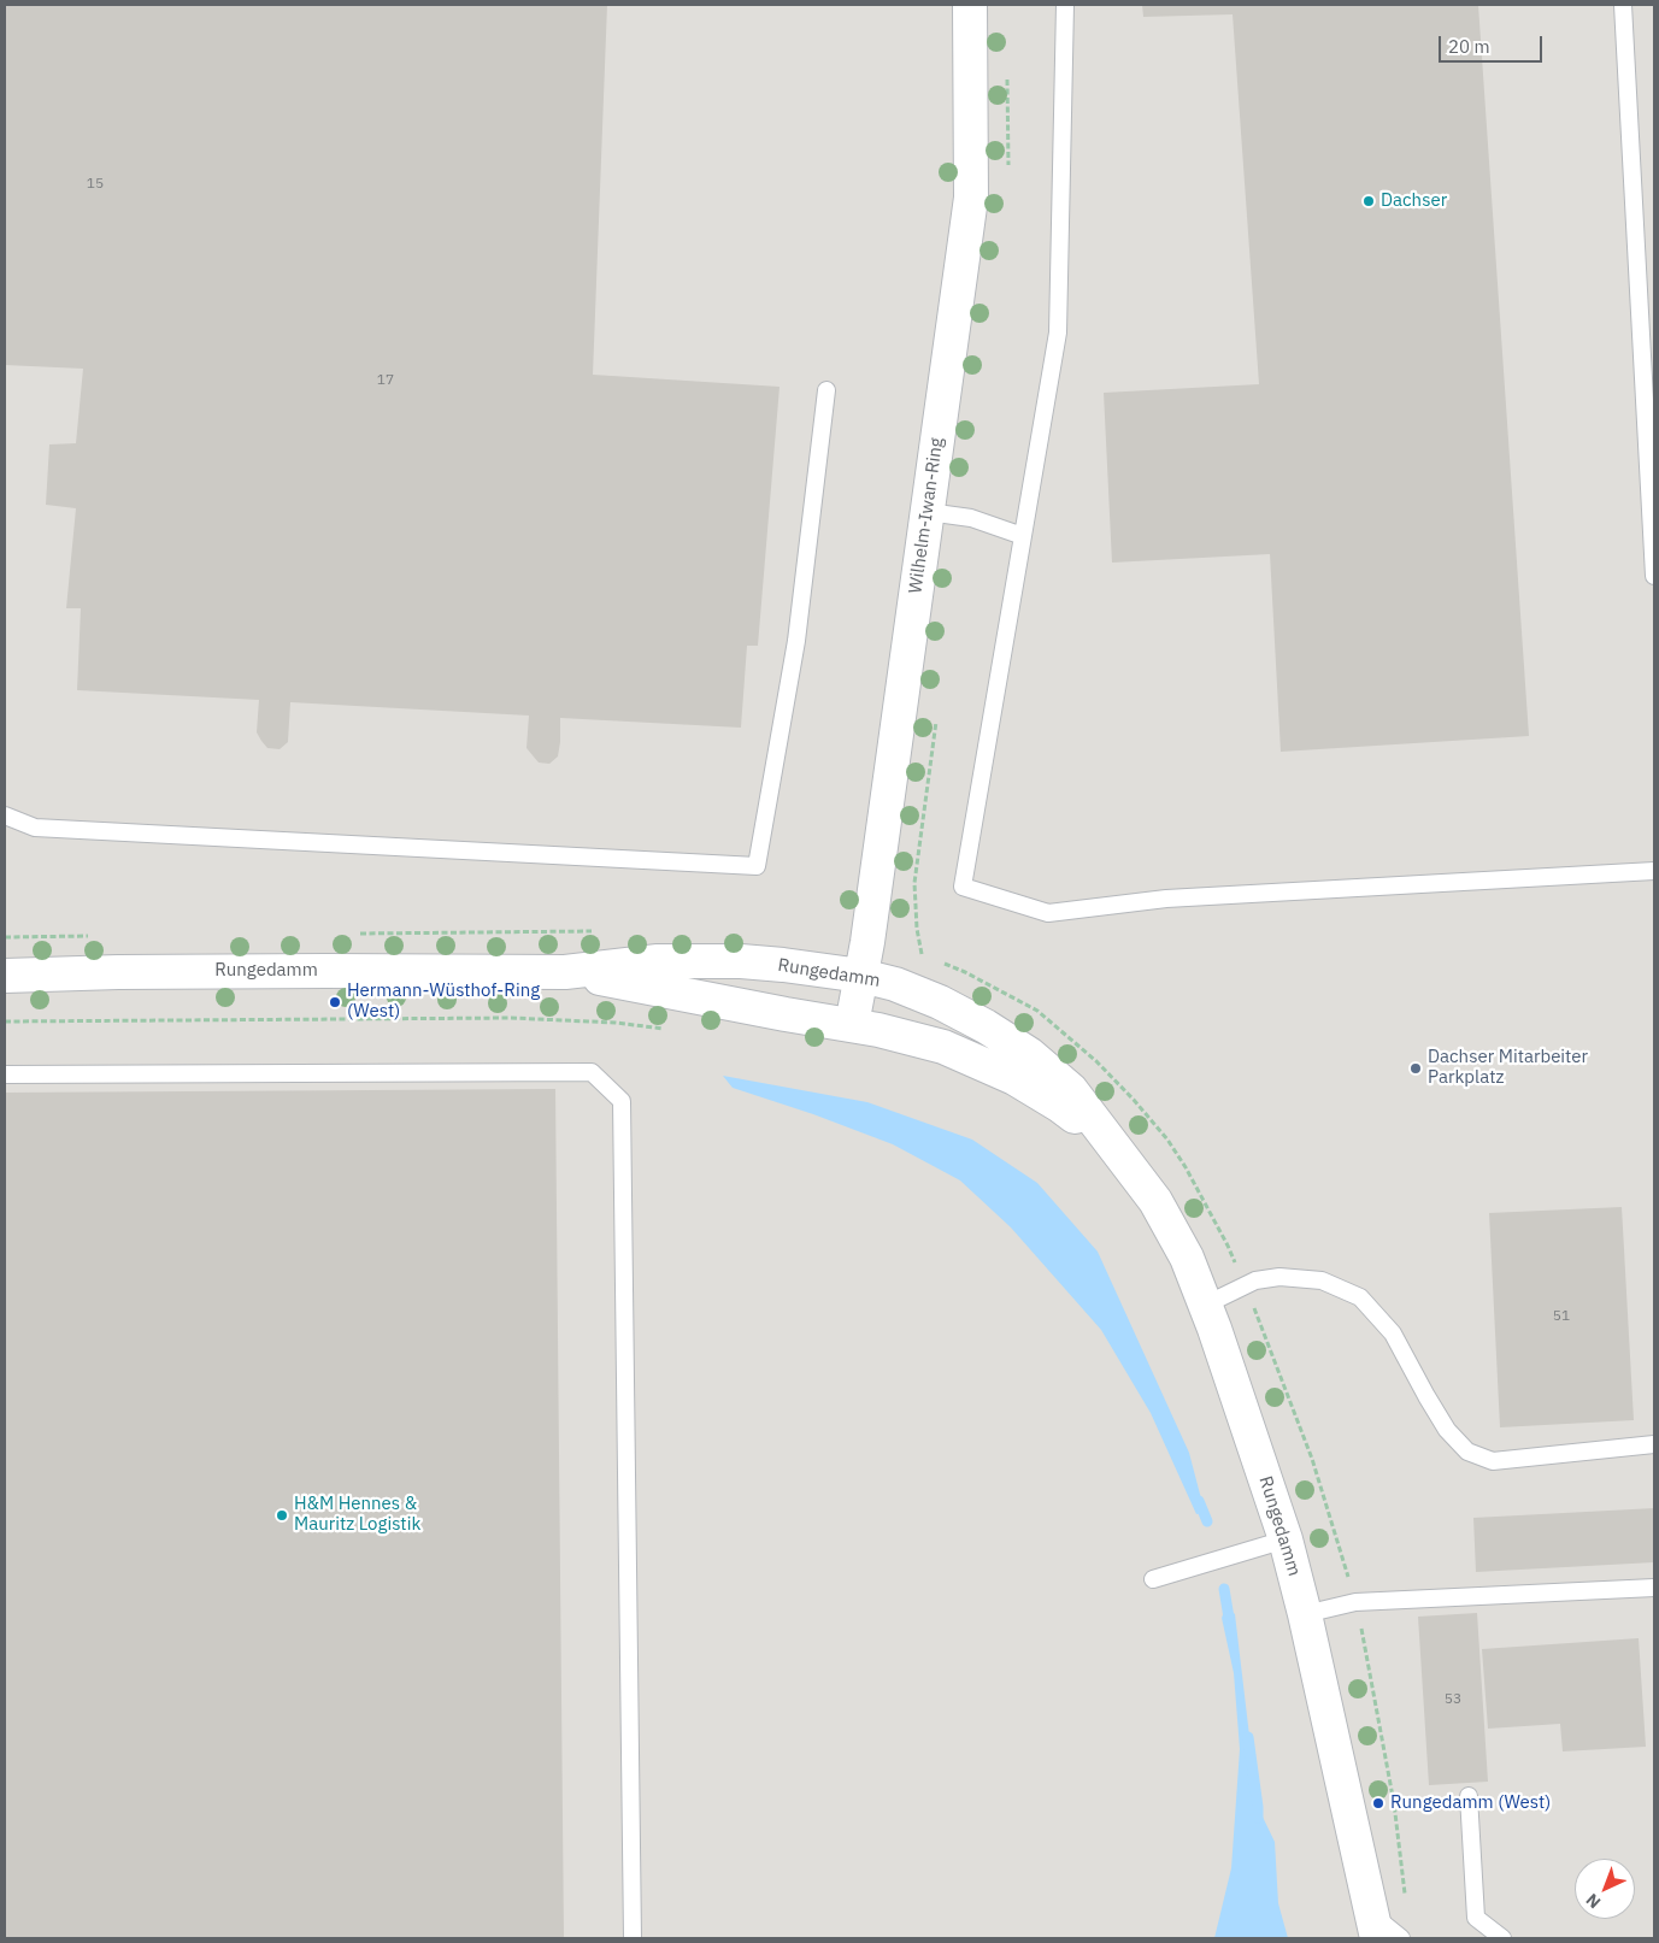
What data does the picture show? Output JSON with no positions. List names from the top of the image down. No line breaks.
{"streets":{"street":["Wilhelm-Iwan-Ring","Rungedamm"]},"crossings":[["Wilhelm-Iwan-Ring","Rungedamm"]],"places":["Dachser","Hermann-Wüsthof-Ring (West)","Dachser Mitarbeiter Parkplatz","H&M Hennes & Mauritz Logistik","Rungedamm (West)"],"house_numbers":["15","17","51","53"],"scale_bar":"20 m","north":"bottom left"}
